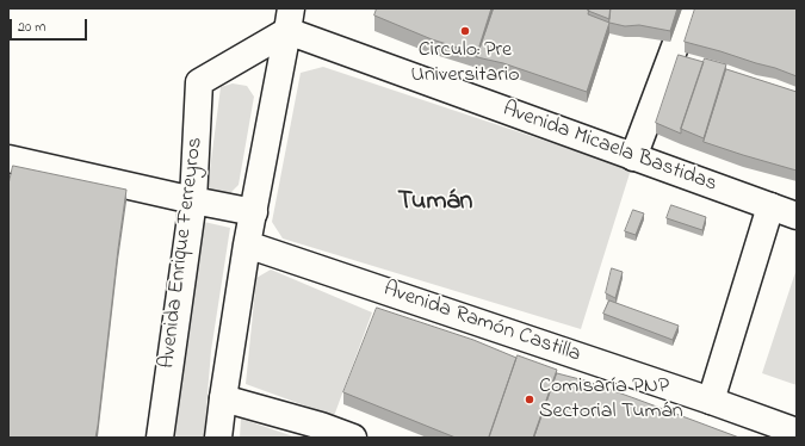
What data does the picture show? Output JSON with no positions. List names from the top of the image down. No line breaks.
{"streets":{"main road":["Avenida Micaela Bastidas","Avenida Enrique Ferreyros","Avenida Ramón Castilla"]},"crossings":[["Avenida Micaela Bastidas","Avenida Enrique Ferreyros"]],"districts":["Tumán"],"places":["Circulo: Pre Universitario","Comisaría PNP Sectorial Tumán"],"scale_bar":"20 m"}
